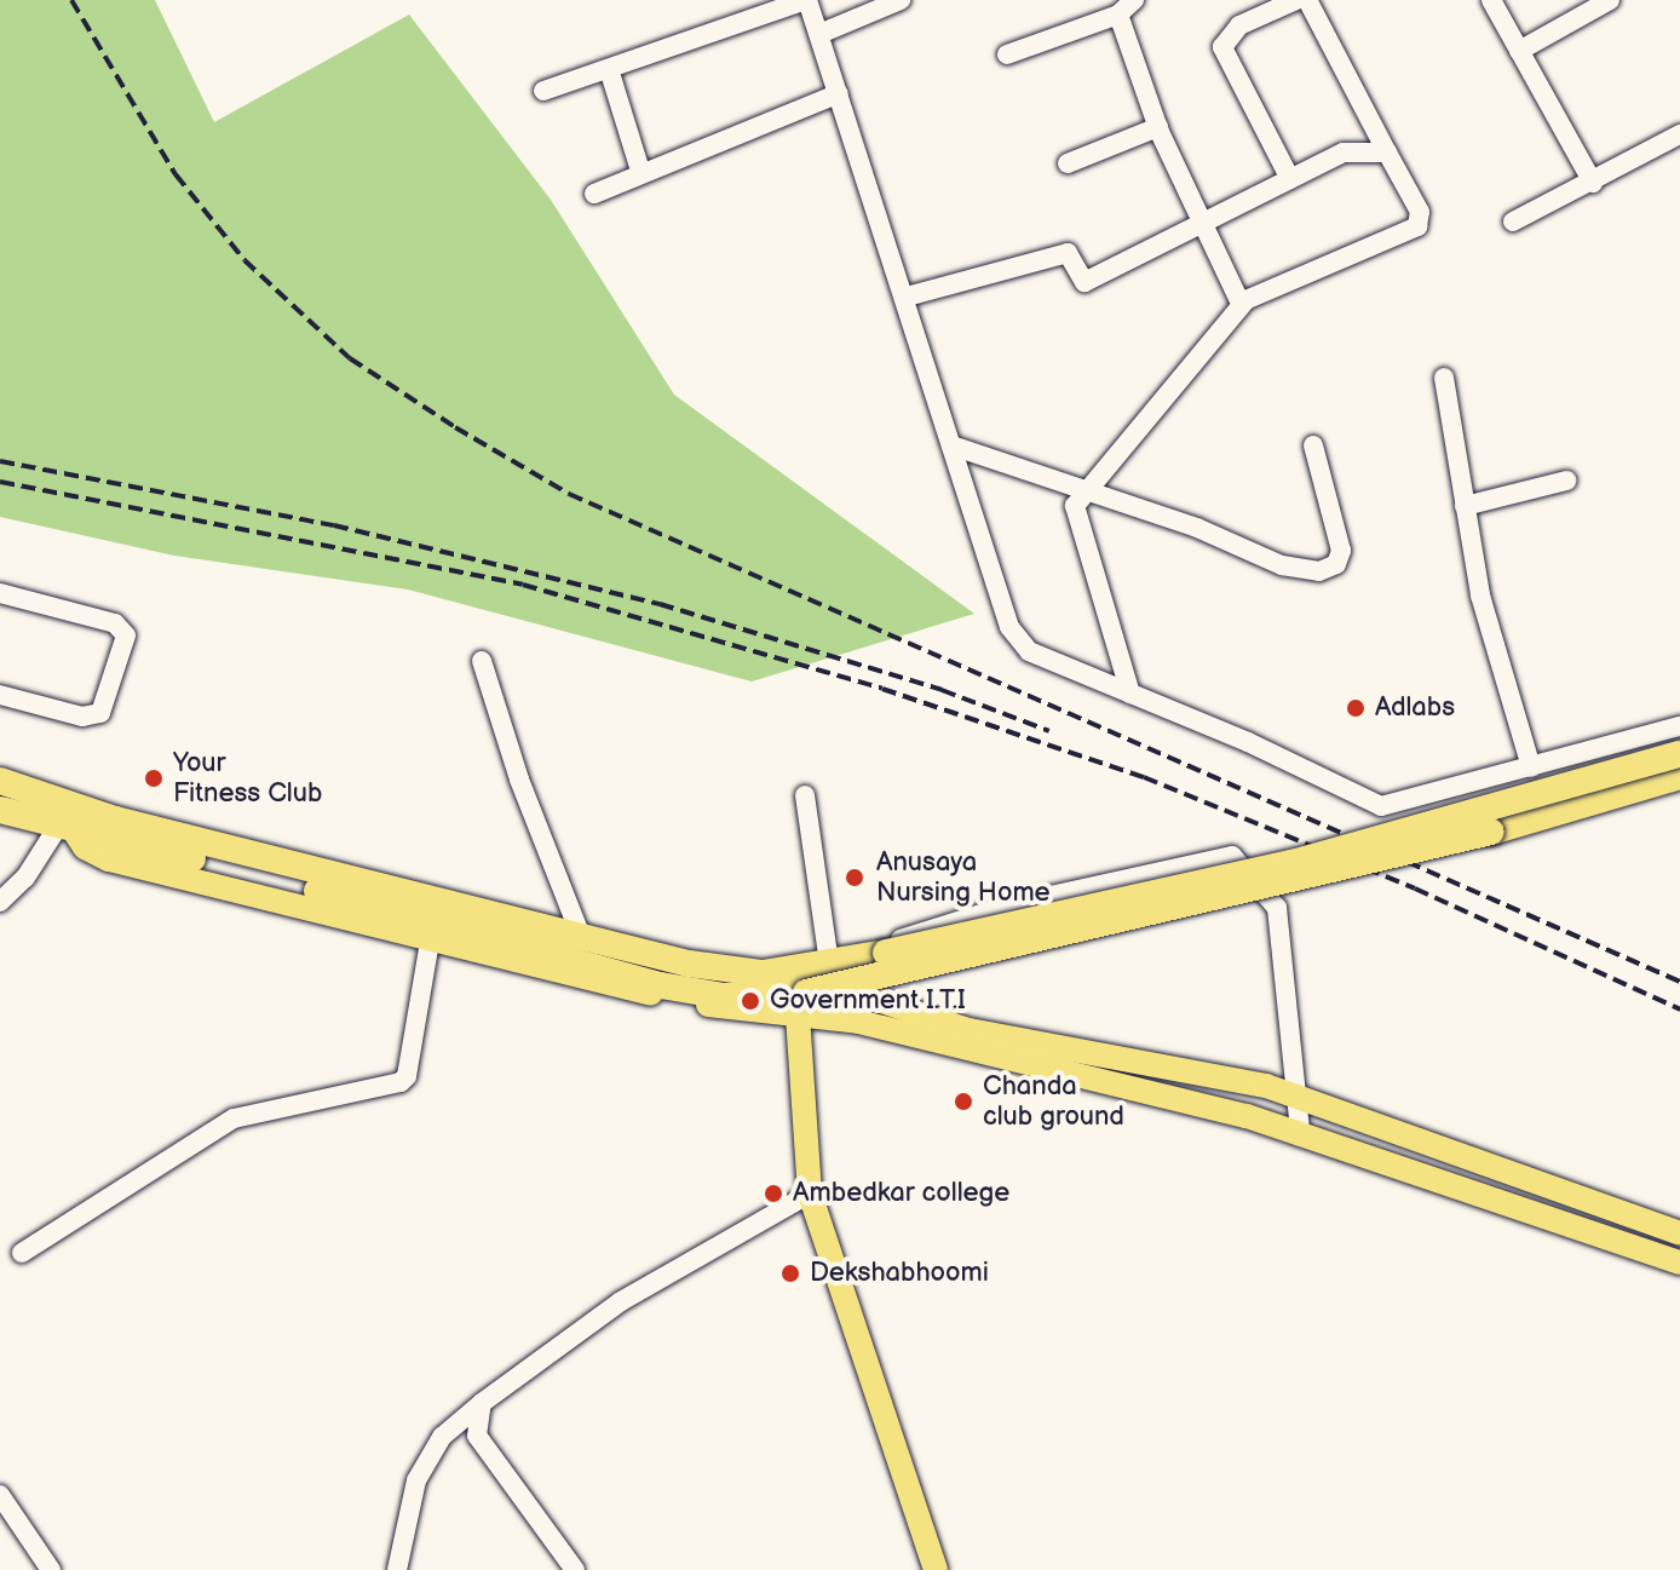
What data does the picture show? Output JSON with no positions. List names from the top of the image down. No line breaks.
{"places":["Adlabs","Your Fitness Club","Anusaya Nursing Home","Government I.T.I","Chanda club ground","Ambedkar college","Dekshabhoomi"]}
